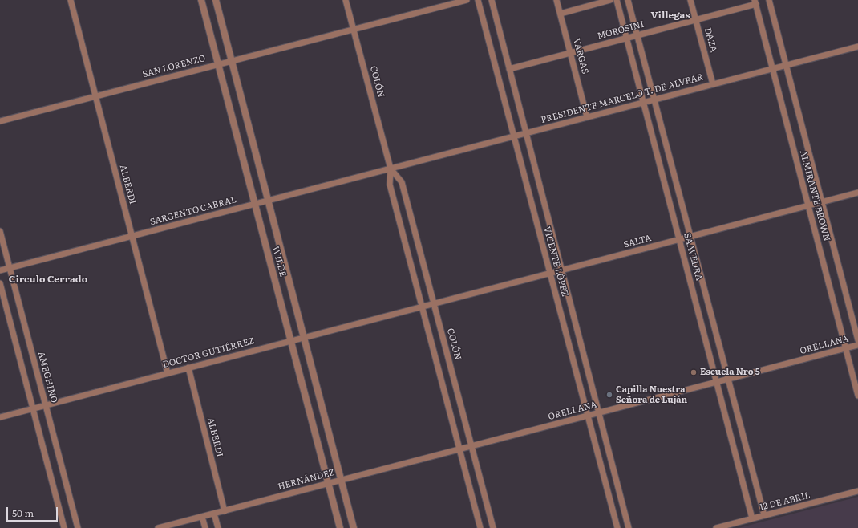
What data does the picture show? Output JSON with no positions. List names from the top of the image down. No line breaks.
{"streets":{"street":["MOROSINI","DAZA","VARGAS","SAN LORENZO","COLÓN","PRESIDENTE MARCELO T. DE ALVEAR","ALBERDI","ALMIRANTE BROWN","SARGENTO CABRAL","SALTA","SAAVEDRA","WILDE","VICENTE LÓPEZ","ORELLANA","DOCTOR GUTIÉRREZ","AMEGHINO","HERNÁNDEZ","12 DE ABRIL"]},"crossings":[["MOROSINI","DAZA"],["MOROSINI","VARGAS"],["MOROSINI","ALMIRANTE BROWN"],["MOROSINI","SAAVEDRA"],["MOROSINI","VICENTE LÓPEZ"],["DAZA","PRESIDENTE MARCELO T. DE ALVEAR"],["VARGAS","PRESIDENTE MARCELO T. DE ALVEAR"],["SAN LORENZO","COLÓN"],["SAN LORENZO","ALBERDI"],["SAN LORENZO","WILDE"],["COLÓN","PRESIDENTE MARCELO T. DE ALVEAR"],["COLÓN","SARGENTO CABRAL"],["COLÓN","SALTA"],["COLÓN","ORELLANA"],["COLÓN","DOCTOR GUTIÉRREZ"],["COLÓN","HERNÁNDEZ"],["PRESIDENTE MARCELO T. DE ALVEAR","ALMIRANTE BROWN"],["PRESIDENTE MARCELO T. DE ALVEAR","SARGENTO CABRAL"],["PRESIDENTE MARCELO T. DE ALVEAR","SAAVEDRA"],["PRESIDENTE MARCELO T. DE ALVEAR","VICENTE LÓPEZ"],["ALBERDI","SARGENTO CABRAL"],["ALBERDI","DOCTOR GUTIÉRREZ"],["ALBERDI","HERNÁNDEZ"],["ALMIRANTE BROWN","SALTA"],["ALMIRANTE BROWN","ORELLANA"],["SARGENTO CABRAL","WILDE"],["SARGENTO CABRAL","AMEGHINO"],["SALTA","SAAVEDRA"],["SALTA","VICENTE LÓPEZ"],["SALTA","DOCTOR GUTIÉRREZ"],["SAAVEDRA","ORELLANA"],["SAAVEDRA","12 DE ABRIL"],["WILDE","DOCTOR GUTIÉRREZ"],["WILDE","HERNÁNDEZ"],["VICENTE LÓPEZ","ORELLANA"],["ORELLANA","HERNÁNDEZ"],["DOCTOR GUTIÉRREZ","AMEGHINO"]],"districts":["Villegas","Circulo Cerrado"],"places":["Escuela Nro 5","Capilla Nuestra Señora de Luján"],"scale_bar":"50 m"}
